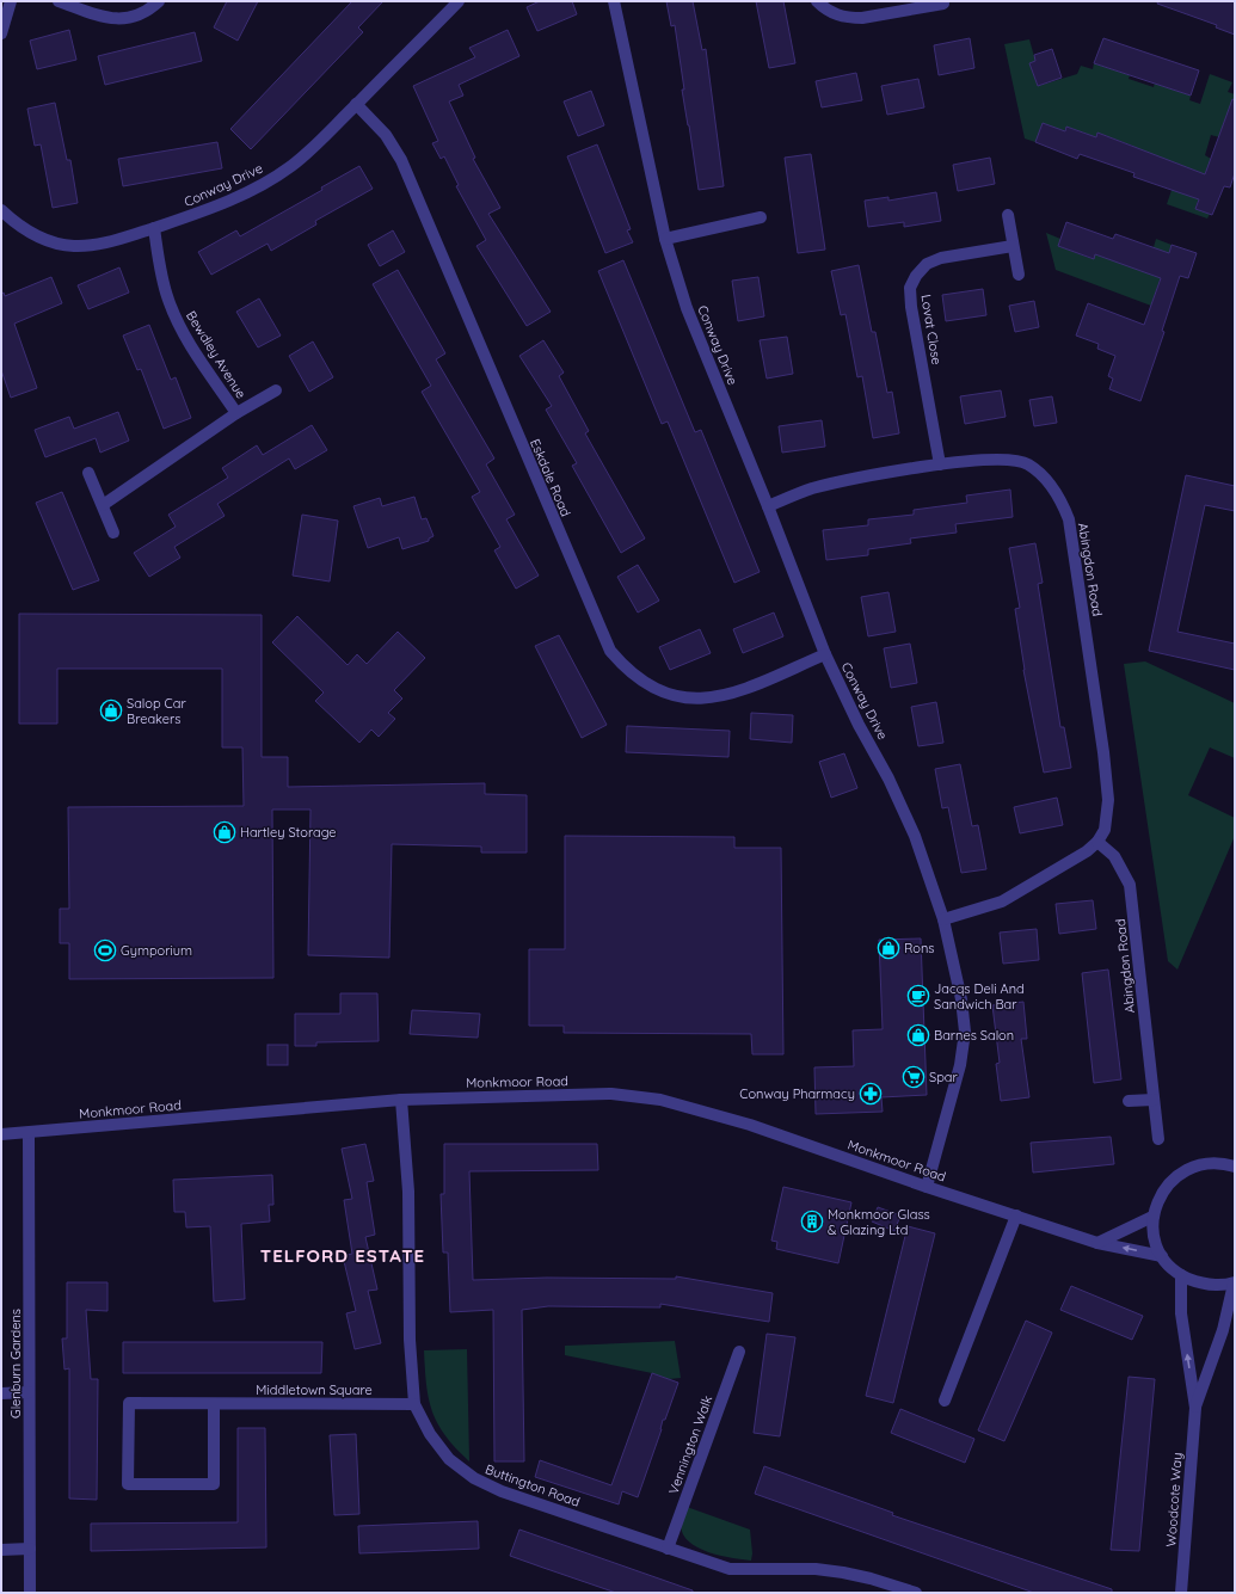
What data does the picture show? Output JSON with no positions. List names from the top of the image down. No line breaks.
{"streets":{"street":["Conway Drive","Lovat Close","Bewdley Avenue","Eskdale Road","Abingdon Road","Monkmoor Road","Glenburn Gardens","Middletown Square","Vennington Walk","Buttington Road","Woodcote Way"]},"crossings":[["Conway Drive","Bewdley Avenue"],["Conway Drive","Eskdale Road"],["Conway Drive","Abingdon Road"],["Conway Drive","Monkmoor Road"],["Lovat Close","Abingdon Road"],["Monkmoor Road","Glenburn Gardens"],["Monkmoor Road","Buttington Road"],["Middletown Square","Buttington Road"],["Vennington Walk","Buttington Road"]],"districts":["TELFORD ESTATE"],"places":{"shop":["Salop Car Breakers","Hartley Storage","Rons","Barnes Salon"],"sports":["Gymporium"],"cafe":["Jacqs Deli And Sandwich Bar"],"supermarket":["Spar"],"pharmacy":["Conway Pharmacy"],"building":["Monkmoor Glass & Glazing Ltd"]}}
